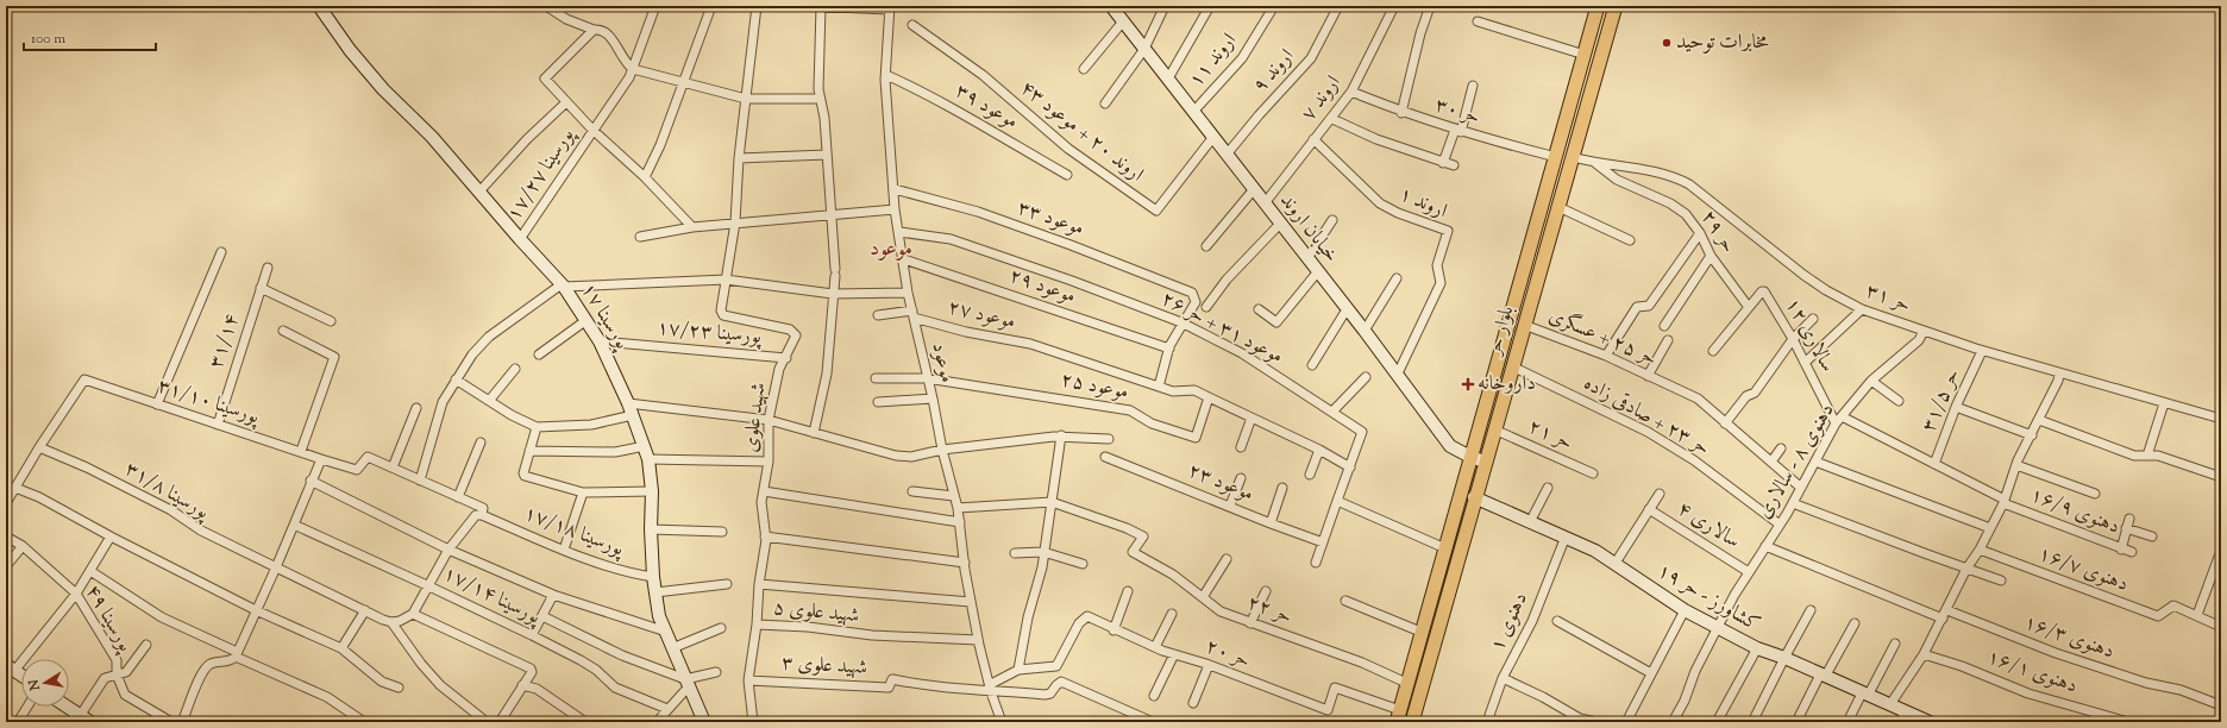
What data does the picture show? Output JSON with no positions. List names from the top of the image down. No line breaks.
{"streets":{"main road":["بلوار حر"],"street":["اروند ۱۱","اروند ۹","اروند ۷","موعود ۳۹","حر ۳۰","اروند ۲۰ + موعود ۴۳","پورسینا ۱۷/۲۷","اروند ۱","موعود ۳۳","خیابان اروند","حر ۲۹","موعود ۲۹","حر ۳۱","موعود ۲۷","پورسینا ۱۷","موعود ۳۱ + حر ۲۶","پورسینا ۱۷/۲۳","سالاری ۱۲","حر ۲۵ + عسگری","۳۱/۱۴","موعود","موعود ۲۵","حر ۳۱/۵","پورسینا ۳۱/۱۰","حر ۲۳ + صادقی زاده","شهید علوی","حر ۲۱","دهنوی ۸ - سالاری","موعود ۲۳","پورسینا ۳۱/۸","دهنوی ۱۶/۹","سالاری ۴","پورسینا ۱۷/۱۸","دهنوی ۱۶/۷","پورسینا ۱۷/۱۴","کشاورز - حر ۱۹","حر ۲۲","شهید علوی ۵","پورسینا ۴۹","دهنوی ۱","دهنوی ۱۶/۳","حر ۲۰","شهید علوی ۳","دهنوی ۱۶/۱"]},"crossings":[["اروند ۱۱","خیابان اروند"],["اروند ۹","خیابان اروند"],["اروند ۷","حر ۳۰"],["اروند ۷","اروند ۱"],["اروند ۷","خیابان اروند"],["موعود ۳۹","موعود"],["حر ۳۰","بلوار حر"],["اروند ۲۰ + موعود ۴۳","خیابان اروند"],["پورسینا ۱۷/۲۷","پورسینا ۱۷"],["اروند ۱","خیابان اروند"],["موعود ۳۳","موعود"],["موعود ۳۳","موعود ۲۵"],["خیابان اروند","بلوار حر"],["حر ۲۹","حر ۳۱"],["حر ۲۹","سالاری ۱۲"],["موعود ۲۹","موعود"],["موعود ۲۹","موعود ۲۵"],["حر ۳۱","بلوار حر"],["حر ۳۱","حر ۳۱/۵"],["حر ۳۱","دهنوی ۸ - سالاری"],["موعود ۲۷","موعود"],["موعود ۲۷","موعود ۲۵"],["پورسینا ۱۷","پورسینا ۱۷/۲۳"],["پورسینا ۱۷","پورسینا ۱۷/۱۸"],["موعود ۳۱ + حر ۲۶","موعود"],["موعود ۳۱ + حر ۲۶","موعود ۲۵"],["موعود ۳۱ + حر ۲۶","موعود ۲۳"],["بلوار حر","حر ۲۵ + عسگری"],["بلوار حر","حر ۲۳ + صادقی زاده"],["بلوار حر","حر ۲۱"],["بلوار حر","کشاورز - حر ۱۹"],["بلوار حر","حر ۲۲"],["بلوار حر","حر ۲۰"],["پورسینا ۱۷/۲۳","شهید علوی"],["سالاری ۱۲","دهنوی ۸ - سالاری"],["حر ۲۵ + عسگری","دهنوی ۸ - سالاری"],["۳۱/۱۴","پورسینا ۳۱/۱۰"],["موعود","موعود ۲۵"],["موعود","شهید علوی ۵"],["موعود","شهید علوی ۳"],["حر ۳۱/۵","دهنوی ۱۶/۹"],["پورسینا ۳۱/۱۰","پورسینا ۳۱/۸"],["حر ۲۳ + صادقی زاده","دهنوی ۸ - سالاری"],["شهید علوی","شهید علوی ۵"],["شهید علوی","شهید علوی ۳"],["دهنوی ۸ - سالاری","دهنوی ۱۶/۹"],["دهنوی ۸ - سالاری","سالاری ۴"],["دهنوی ۸ - سالاری","کشاورز - حر ۱۹"],["دهنوی ۸ - سالاری","دهنوی ۱۶/۳"],["کشاورز - حر ۱۹","دهنوی ۱"]],"districts":["موعود"],"places":{"other":["مخابرات توحید"],"health":["داروخانه"]},"scale_bar":"100 m","north":"left"}
